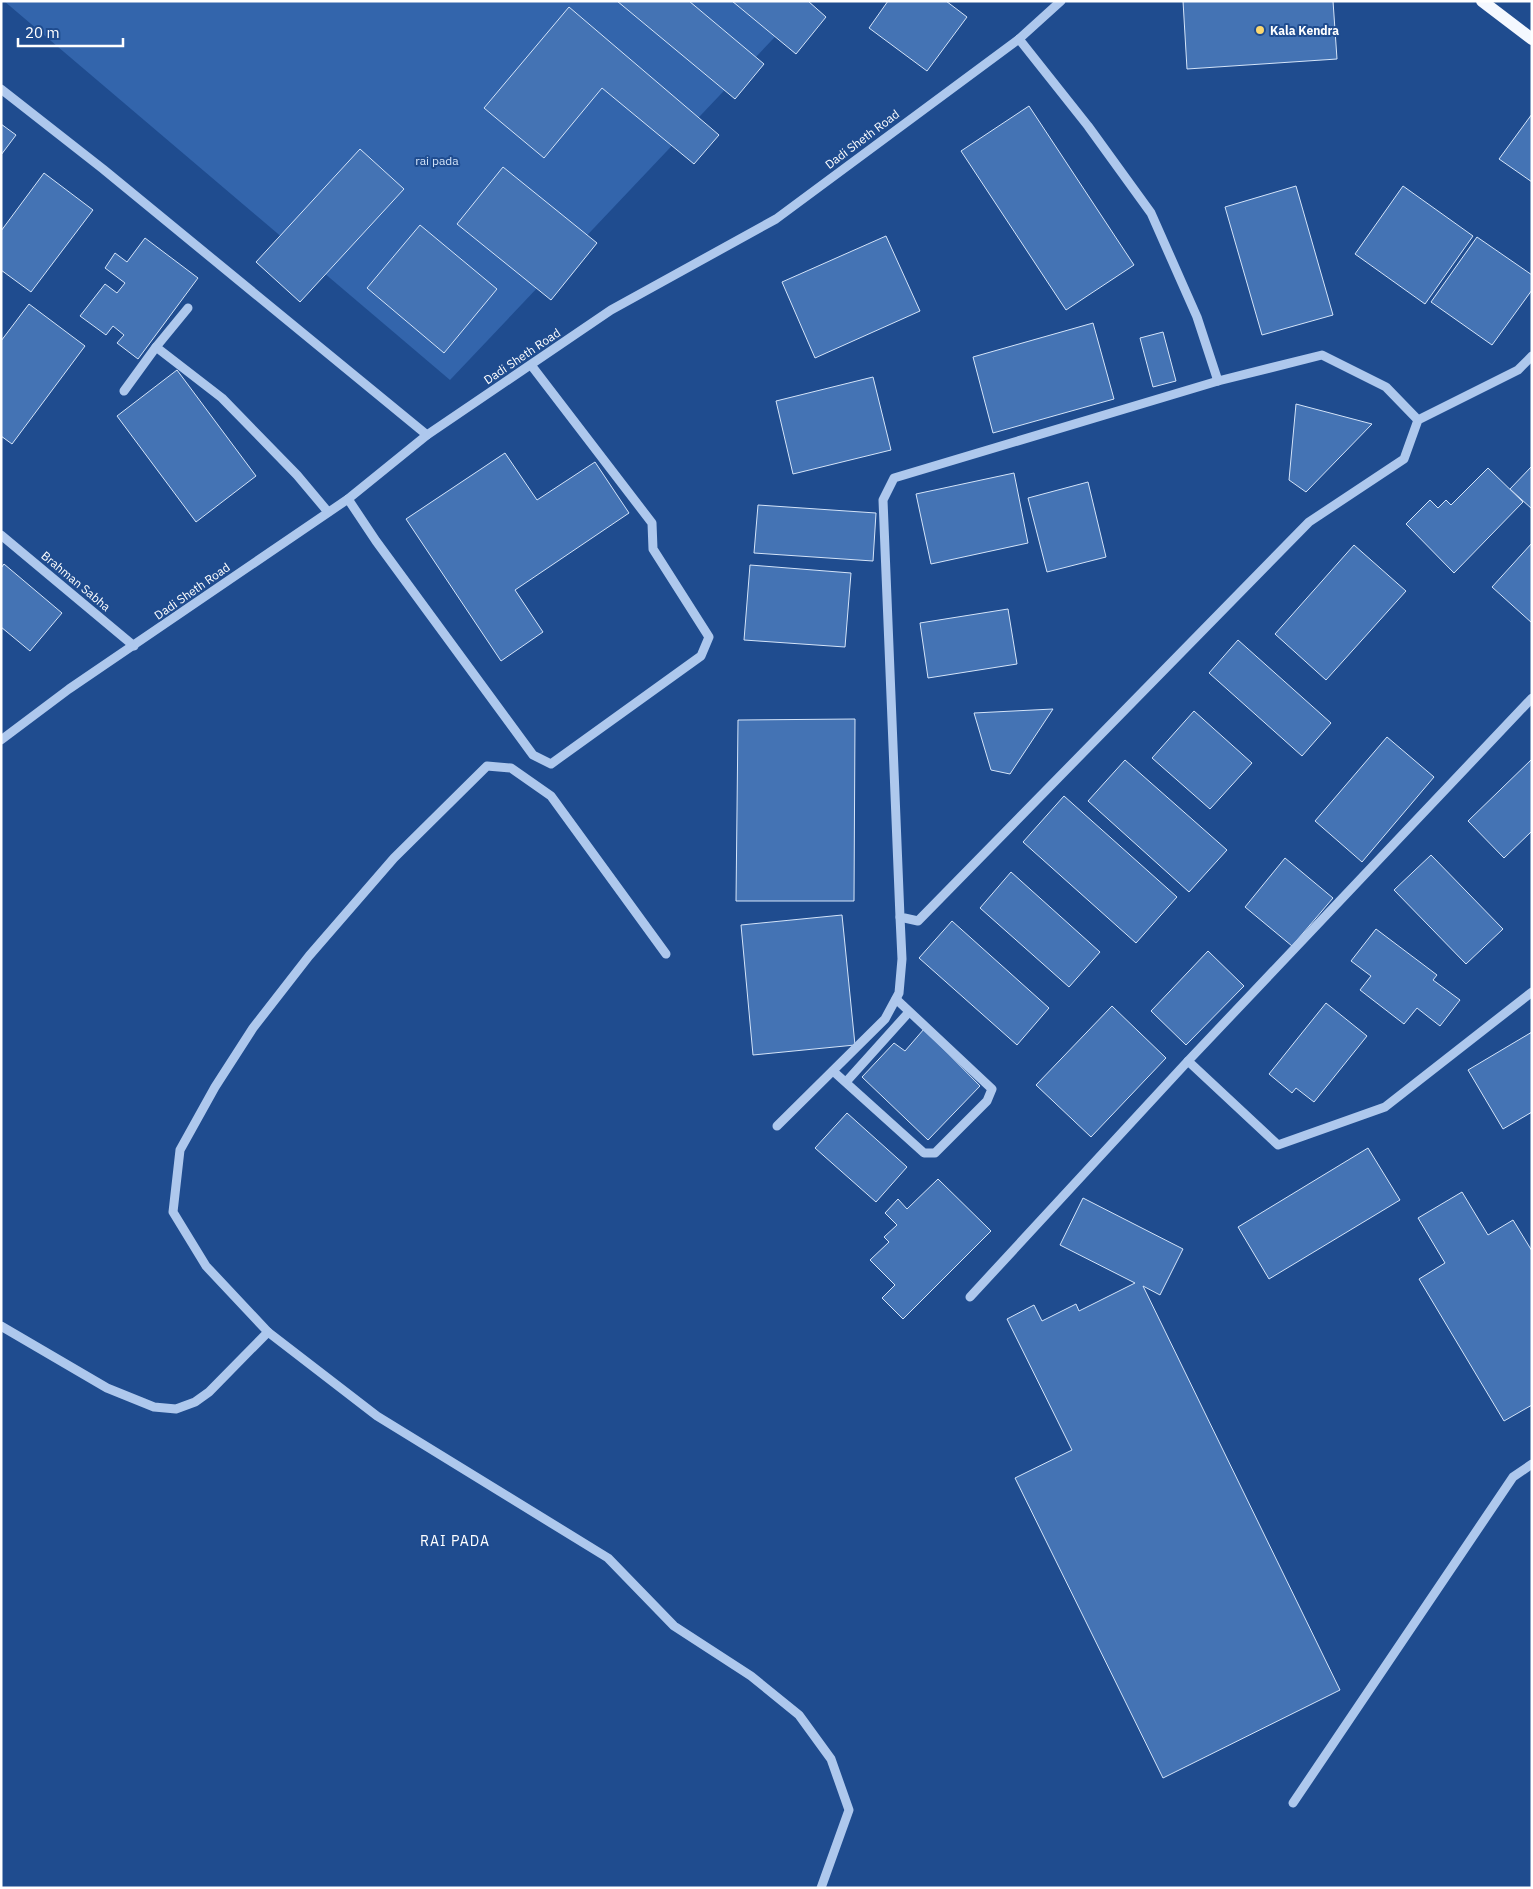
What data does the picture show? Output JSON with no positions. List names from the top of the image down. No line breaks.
{"streets":{"street":["Dadi Sheth Road","Brahman Sabha"]},"crossings":[["Dadi Sheth Road","Brahman Sabha"]],"districts":["RAI PADA"],"parks":["rai pada"],"places":["Kala Kendra"],"scale_bar":"20 m"}
